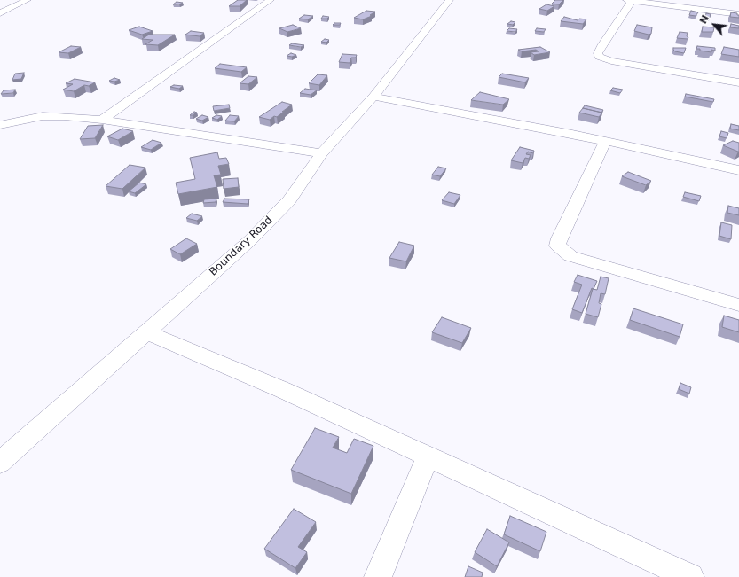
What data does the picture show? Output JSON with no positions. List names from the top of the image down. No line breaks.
{"streets":{"street":["Boundary Road"]},"north":"top left"}
